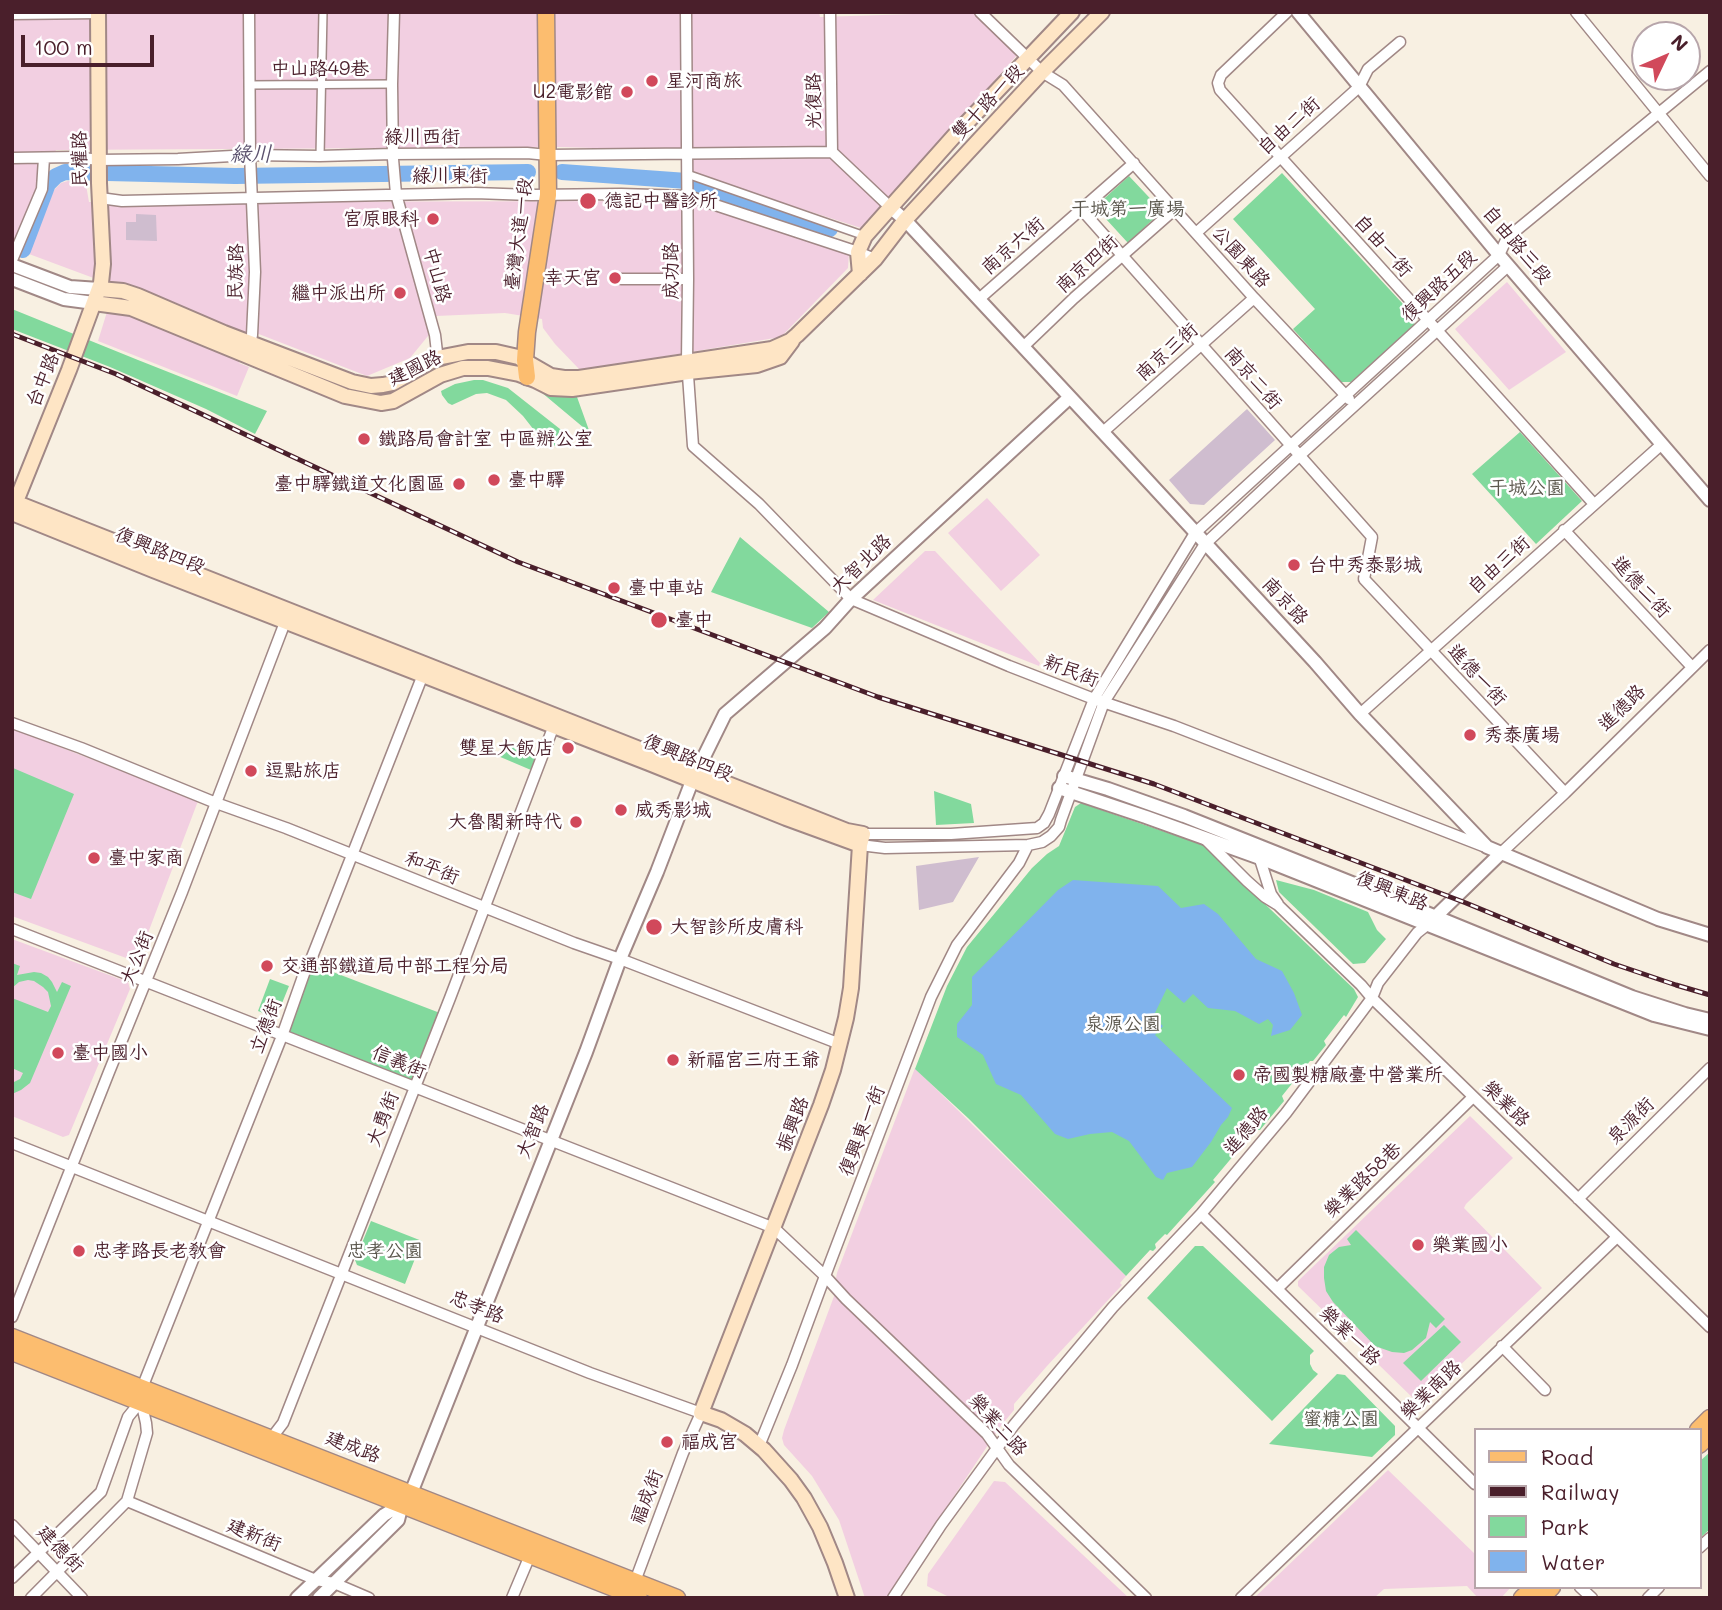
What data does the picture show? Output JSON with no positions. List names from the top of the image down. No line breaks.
{"streets":{"main road":["雙十路一段","民權路","臺灣大道一段","建國路","台中路","復興路四段","振興路","忠孝路","建成路"],"street":["中山路49巷","光復路","自由二街","綠川西街","綠川東街","自由路三段","南京六街","自由一街","公園東路","南京四街","成功路","民族路","中山路","復興路五段","南京三街","南京二街","大智北路","自由三街","進德二街","南京路","新民街","進德一街","進德路","和平街","復興東路","大公街","立德街","信義街","樂業路","大勇街","泉源街","大智路","復興東一街","樂業路58巷","樂業一路","樂業南路","樂業二路","福成街","建新街","建德街"]},"crossings":[["光復路","雙十路一段"],["光復路","綠川西街"],["光復路","南京路"],["雙十路一段","公園東路"],["雙十路一段","建國路"],["雙十路一段","南京路"],["自由二街","自由路三段"],["自由二街","自由一街"],["自由二街","公園東路"],["綠川西街","民權路"],["綠川西街","綠川東街"],["綠川西街","臺灣大道一段"],["綠川西街","成功路"],["綠川西街","民族路"],["綠川西街","中山路"],["民權路","綠川東街"],["民權路","建國路"],["民權路","台中路"],["綠川東街","臺灣大道一段"],["綠川東街","成功路"],["綠川東街","民族路"],["綠川東街","中山路"],["綠川東街","建國路"],["臺灣大道一段","建國路"],["自由路三段","復興路五段"],["自由路三段","自由三街"],["南京六街","公園東路"],["南京六街","南京二街"],["南京六街","南京路"],["自由一街","復興路五段"],["自由一街","自由三街"],["公園東路","南京四街"],["公園東路","復興路五段"],["公園東路","南京三街"],["南京四街","南京二街"],["南京四街","南京路"],["成功路","建國路"],["成功路","新民街"],["民族路","建國路"],["中山路","建國路"],["復興路五段","南京二街"],["復興路五段","復興路四段"],["復興路五段","南京路"],["南京三街","南京二街"],["南京三街","南京路"],["建國路","台中路"],["建國路","南京路"],["南京二街","進德一街"],["台中路","復興路四段"],["復興路四段","大智北路"],["復興路四段","南京路"],["復興路四段","新民街"],["復興路四段","復興東路"],["復興路四段","大公街"],["復興路四段","立德街"],["復興路四段","大勇街"],["復興路四段","振興路"],["復興路四段","大智路"],["復興路四段","復興東一街"],["大智北路","南京路"],["大智北路","新民街"],["大智北路","大智路"],["自由三街","進德二街"],["自由三街","南京路"],["自由三街","進德一街"],["進德二街","進德路"],["南京路","新民街"],["南京路","進德路"],["進德一街","進德路"],["進德路","復興東路"],["進德路","樂業路"],["進德路","樂業一路"],["進德路","樂業二路"],["和平街","大公街"],["和平街","立德街"],["和平街","大勇街"],["和平街","振興路"],["和平街","大智路"],["復興東路","樂業路"],["大公街","信義街"],["大公街","忠孝路"],["立德街","信義街"],["立德街","忠孝路"],["立德街","建成路"],["立德街","建德街"],["信義街","大勇街"],["信義街","振興路"],["信義街","大智路"],["信義街","樂業二路"],["樂業路","泉源街"],["樂業路","樂業路58巷"],["樂業路","樂業南路"],["大勇街","忠孝路"],["大勇街","建成路"],["振興路","忠孝路"],["振興路","樂業二路"],["振興路","福成街"],["大智路","忠孝路"],["大智路","建成路"],["大智路","建新街"],["復興東一街","忠孝路"],["復興東一街","樂業二路"],["樂業路58巷","樂業一路"],["忠孝路","福成街"],["樂業一路","樂業南路"],["建成路","福成街"]],"water":["綠川"],"parks":["干城第一廣場","干城公園","泉源公園","忠孝公園","蜜糖公園"],"places":["星河商旅","U2電影館","德記中醫診所","宮原眼科","幸天宮","繼中派出所","鐵路局會計室 中區辦公室","臺中驛","臺中驛鐵道文化園區","台中秀泰影城","臺中車站","臺中","秀泰廣場","雙星大飯店","逗點旅店","威秀影城","大魯閣新時代","臺中家商","大智診所皮膚科","交通部鐵道局中部工程分局","臺中國小","新福宮三府王爺","帝國製糖廠臺中營業所","樂業國小","忠孝路長老教會","福成宮"],"legend":["Road","Railway","Park","Water"],"scale_bar":"100 m","north":"top right"}
